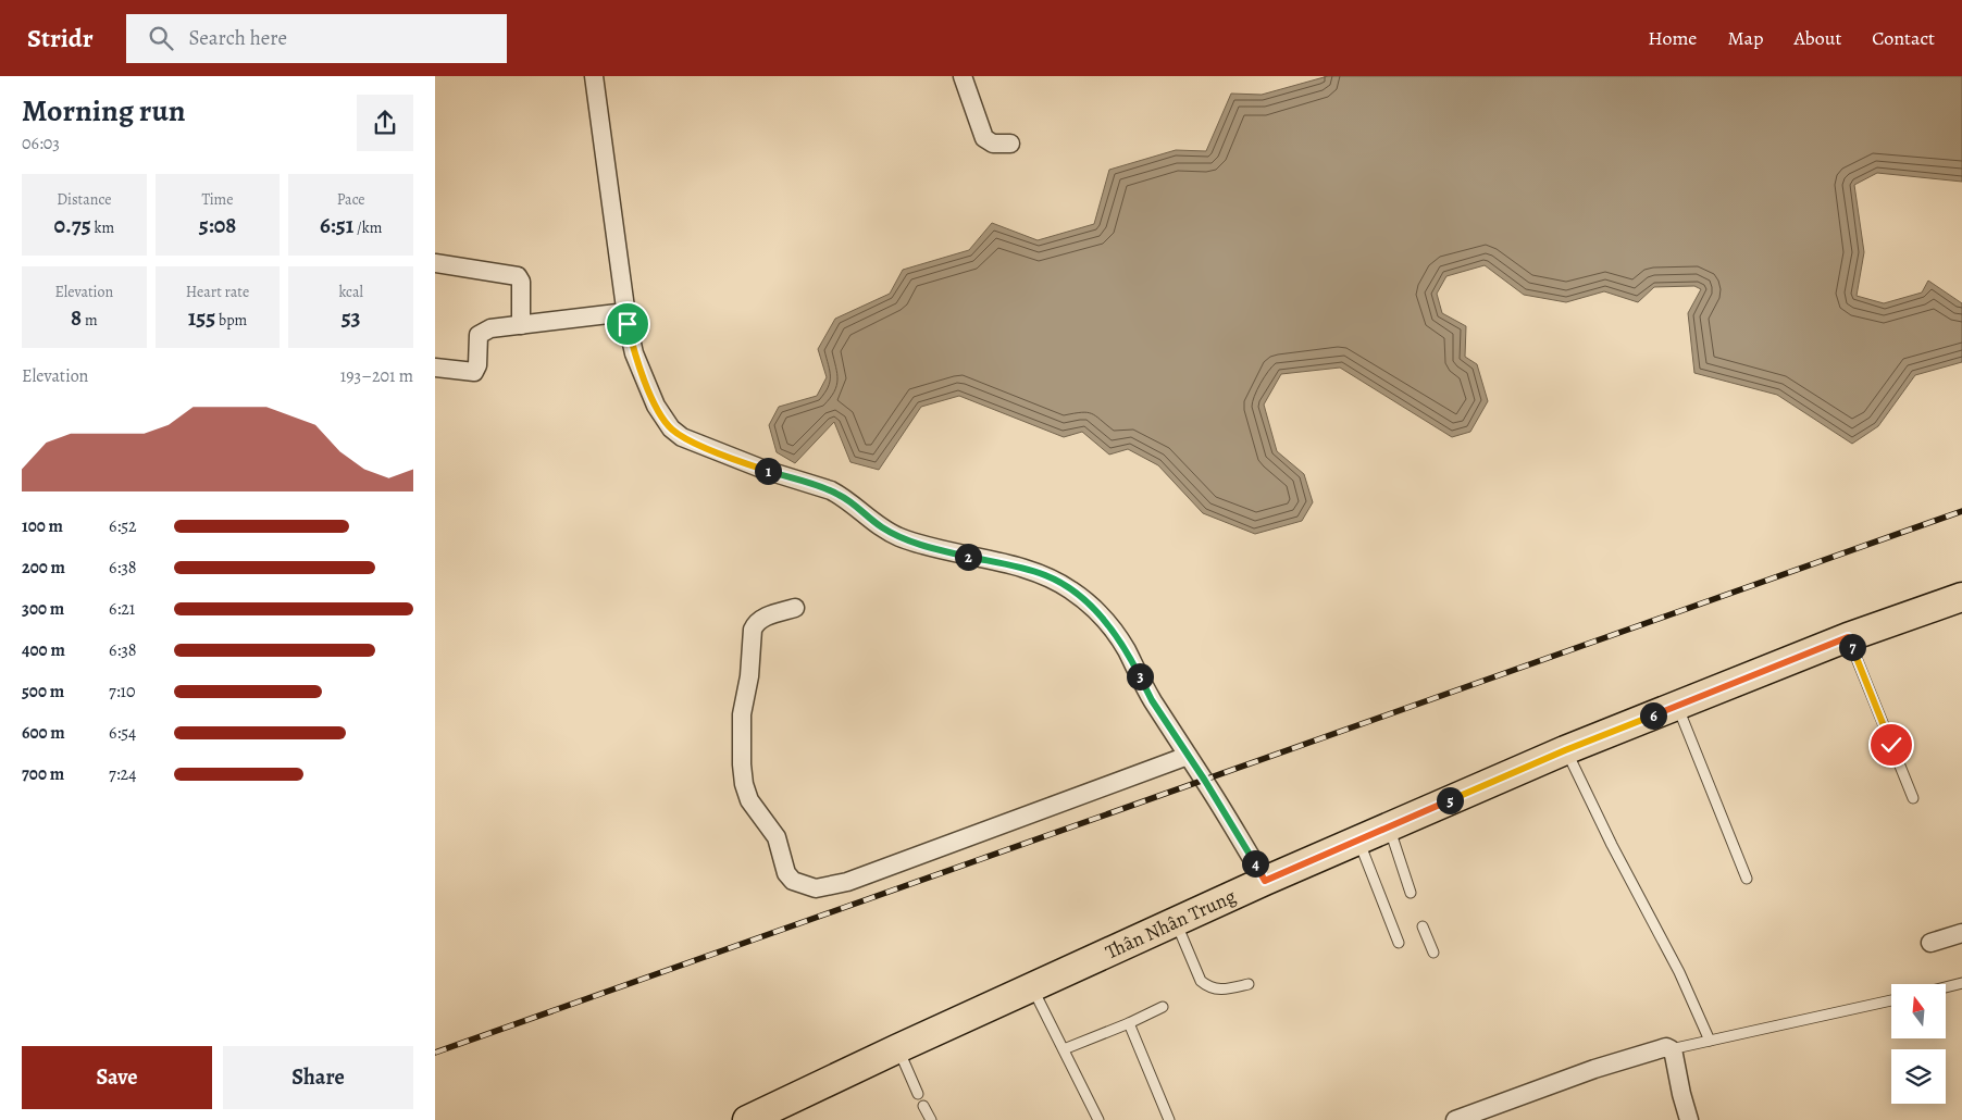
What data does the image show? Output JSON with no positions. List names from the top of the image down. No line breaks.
{"streets":{"main road":["Thân Nhân Trung"]},"north":"top","page":{"header":"Stridr","search":"Search here","nav":["Home","Map","About","Contact"],"heading":["Morning run","06:03"],"stats":[["Distance","0.75 km"],["Time","5:08"],["Pace","6:51 /km"],["Elevation","8 m"],["Heart rate","155 bpm"],["kcal","53"]],"chart":["Elevation","193–201 m"],"pins":["1","2","7","3","6","5","4"],"list":[{"name":"100 m","note":"6:52"},{"name":"200 m","note":"6:38"},{"name":"300 m","note":"6:21"},{"name":"400 m","note":"6:38"},{"name":"500 m","note":"7:10"},{"name":"600 m","note":"6:54"},{"name":"700 m","note":"7:24"}],"buttons":["Save","Share"]}}
